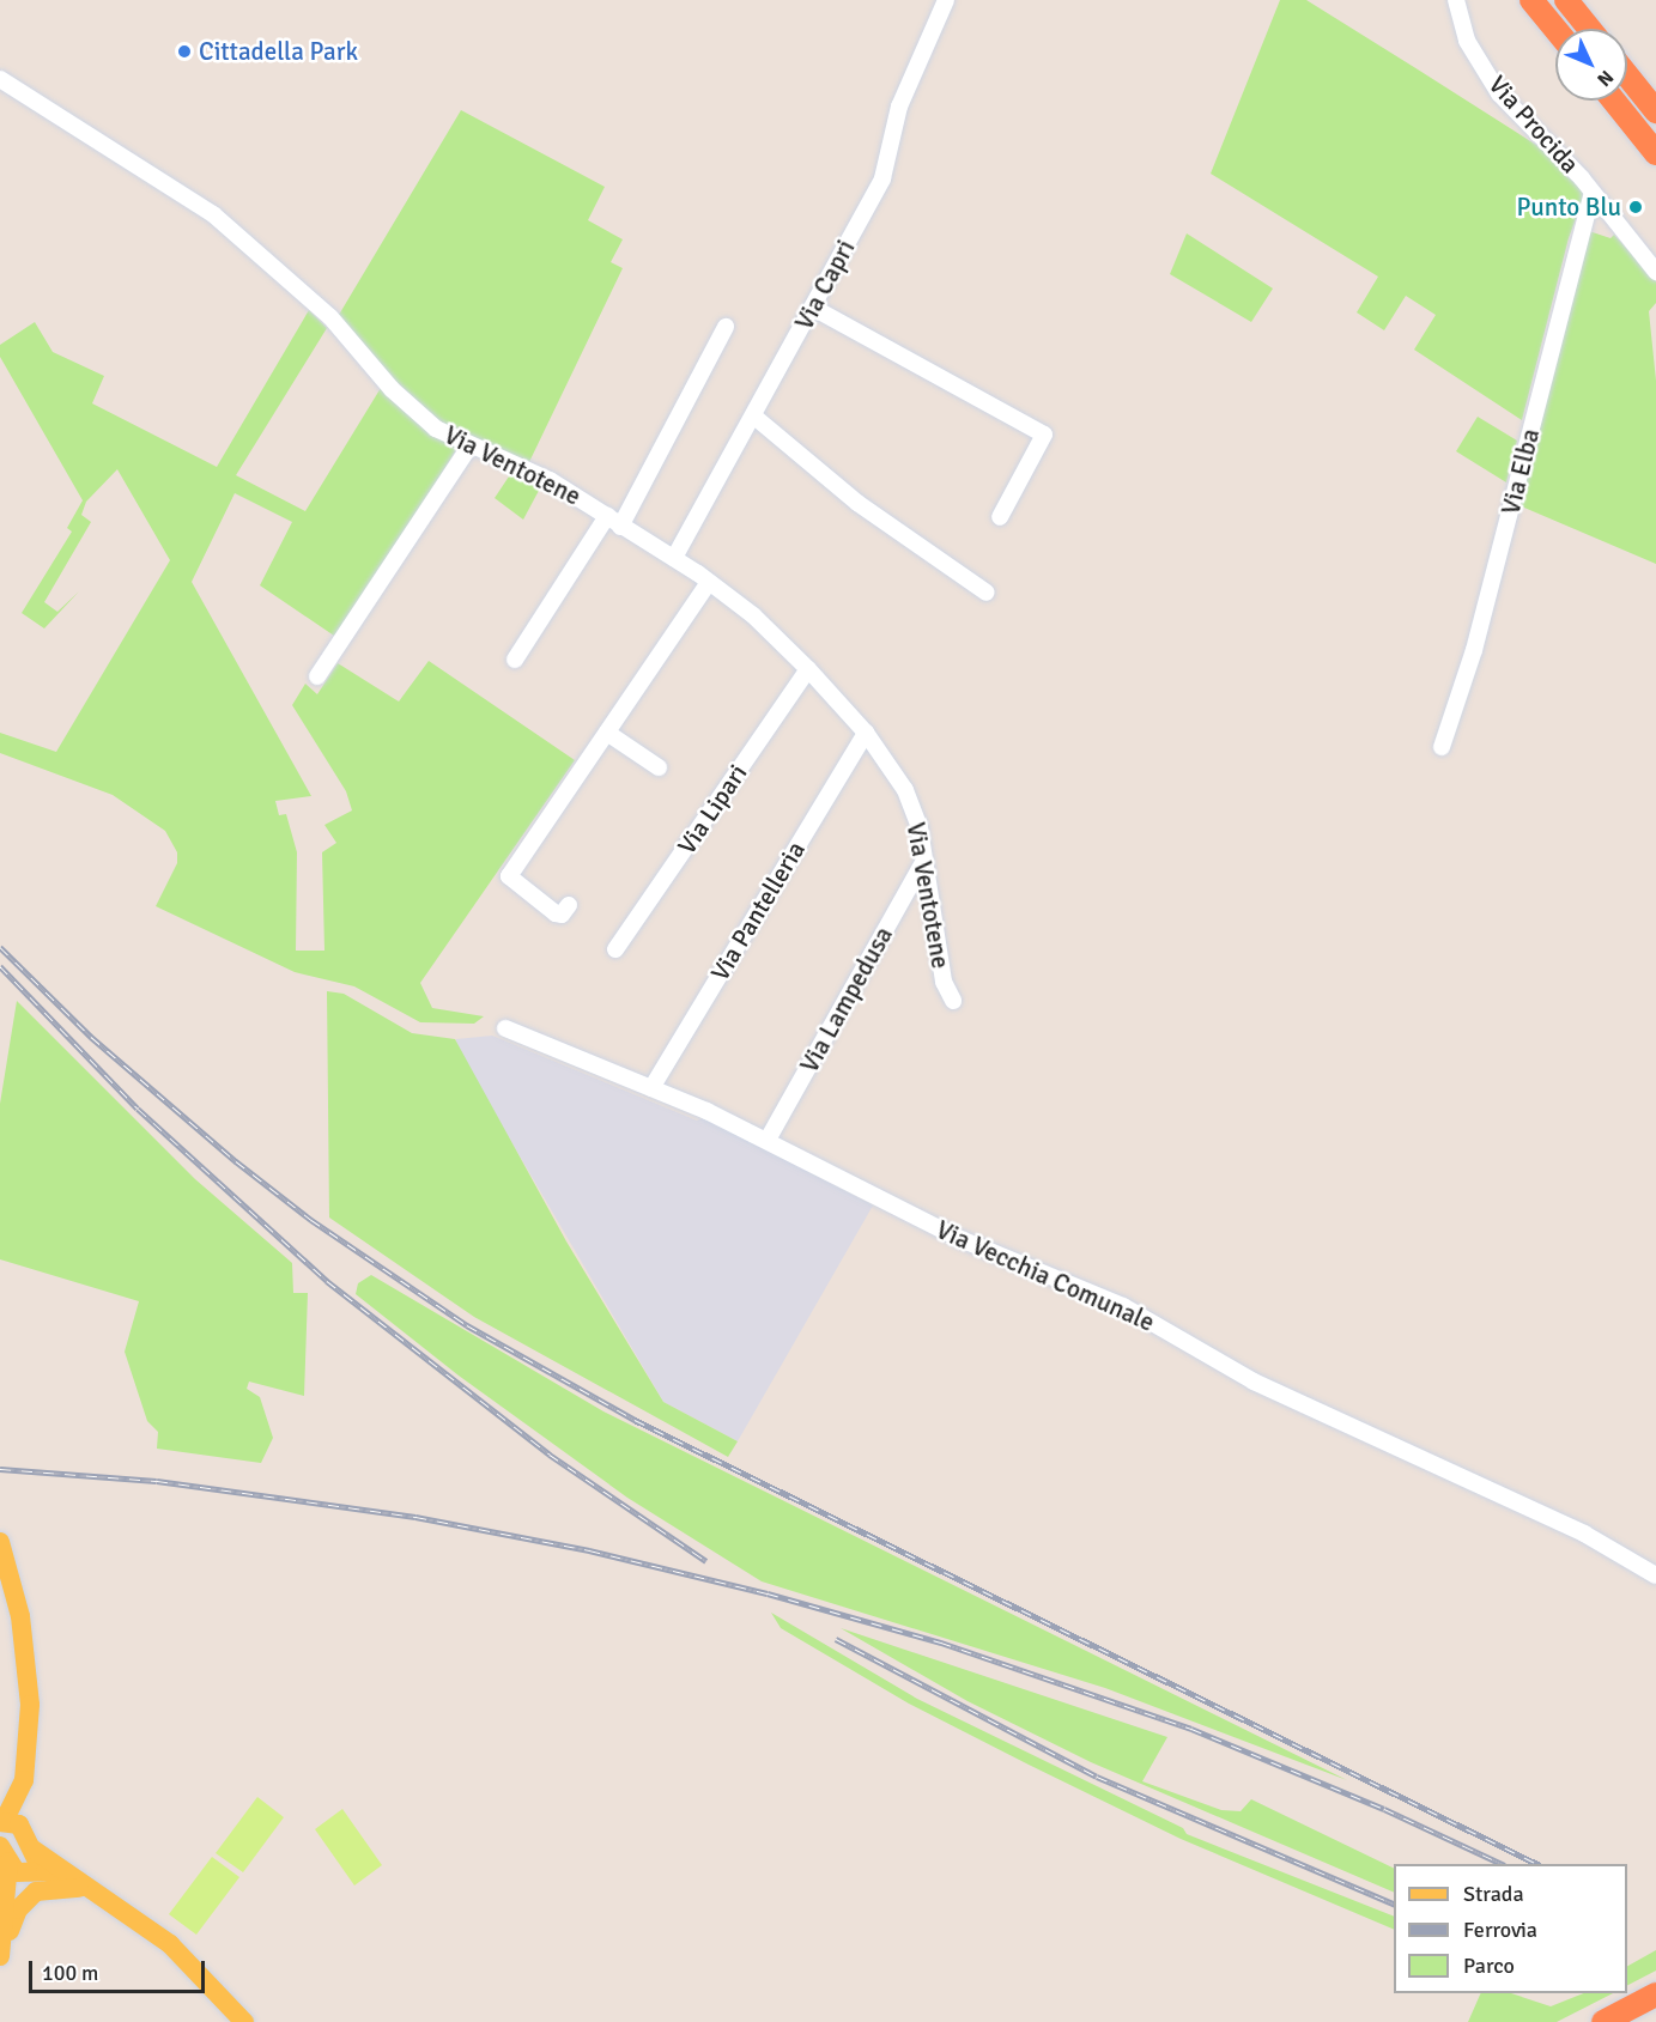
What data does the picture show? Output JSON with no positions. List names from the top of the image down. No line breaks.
{"streets":{"street":["Via Procida","Via Capri","Via Ventotene","Via Elba","Via Lipari","Via Pantelleria","Via Lampedusa","Via Vecchia Comunale"]},"crossings":[["Via Procida","Via Elba"],["Via Capri","Via Ventotene"],["Via Ventotene","Via Lipari"],["Via Ventotene","Via Pantelleria"],["Via Ventotene","Via Lampedusa"],["Via Pantelleria","Via Vecchia Comunale"],["Via Lampedusa","Via Vecchia Comunale"]],"places":["Cittadella Park","Punto Blu"],"legend":["Strada","Ferrovia","Parco"],"scale_bar":"100 m","north":"bottom right"}
